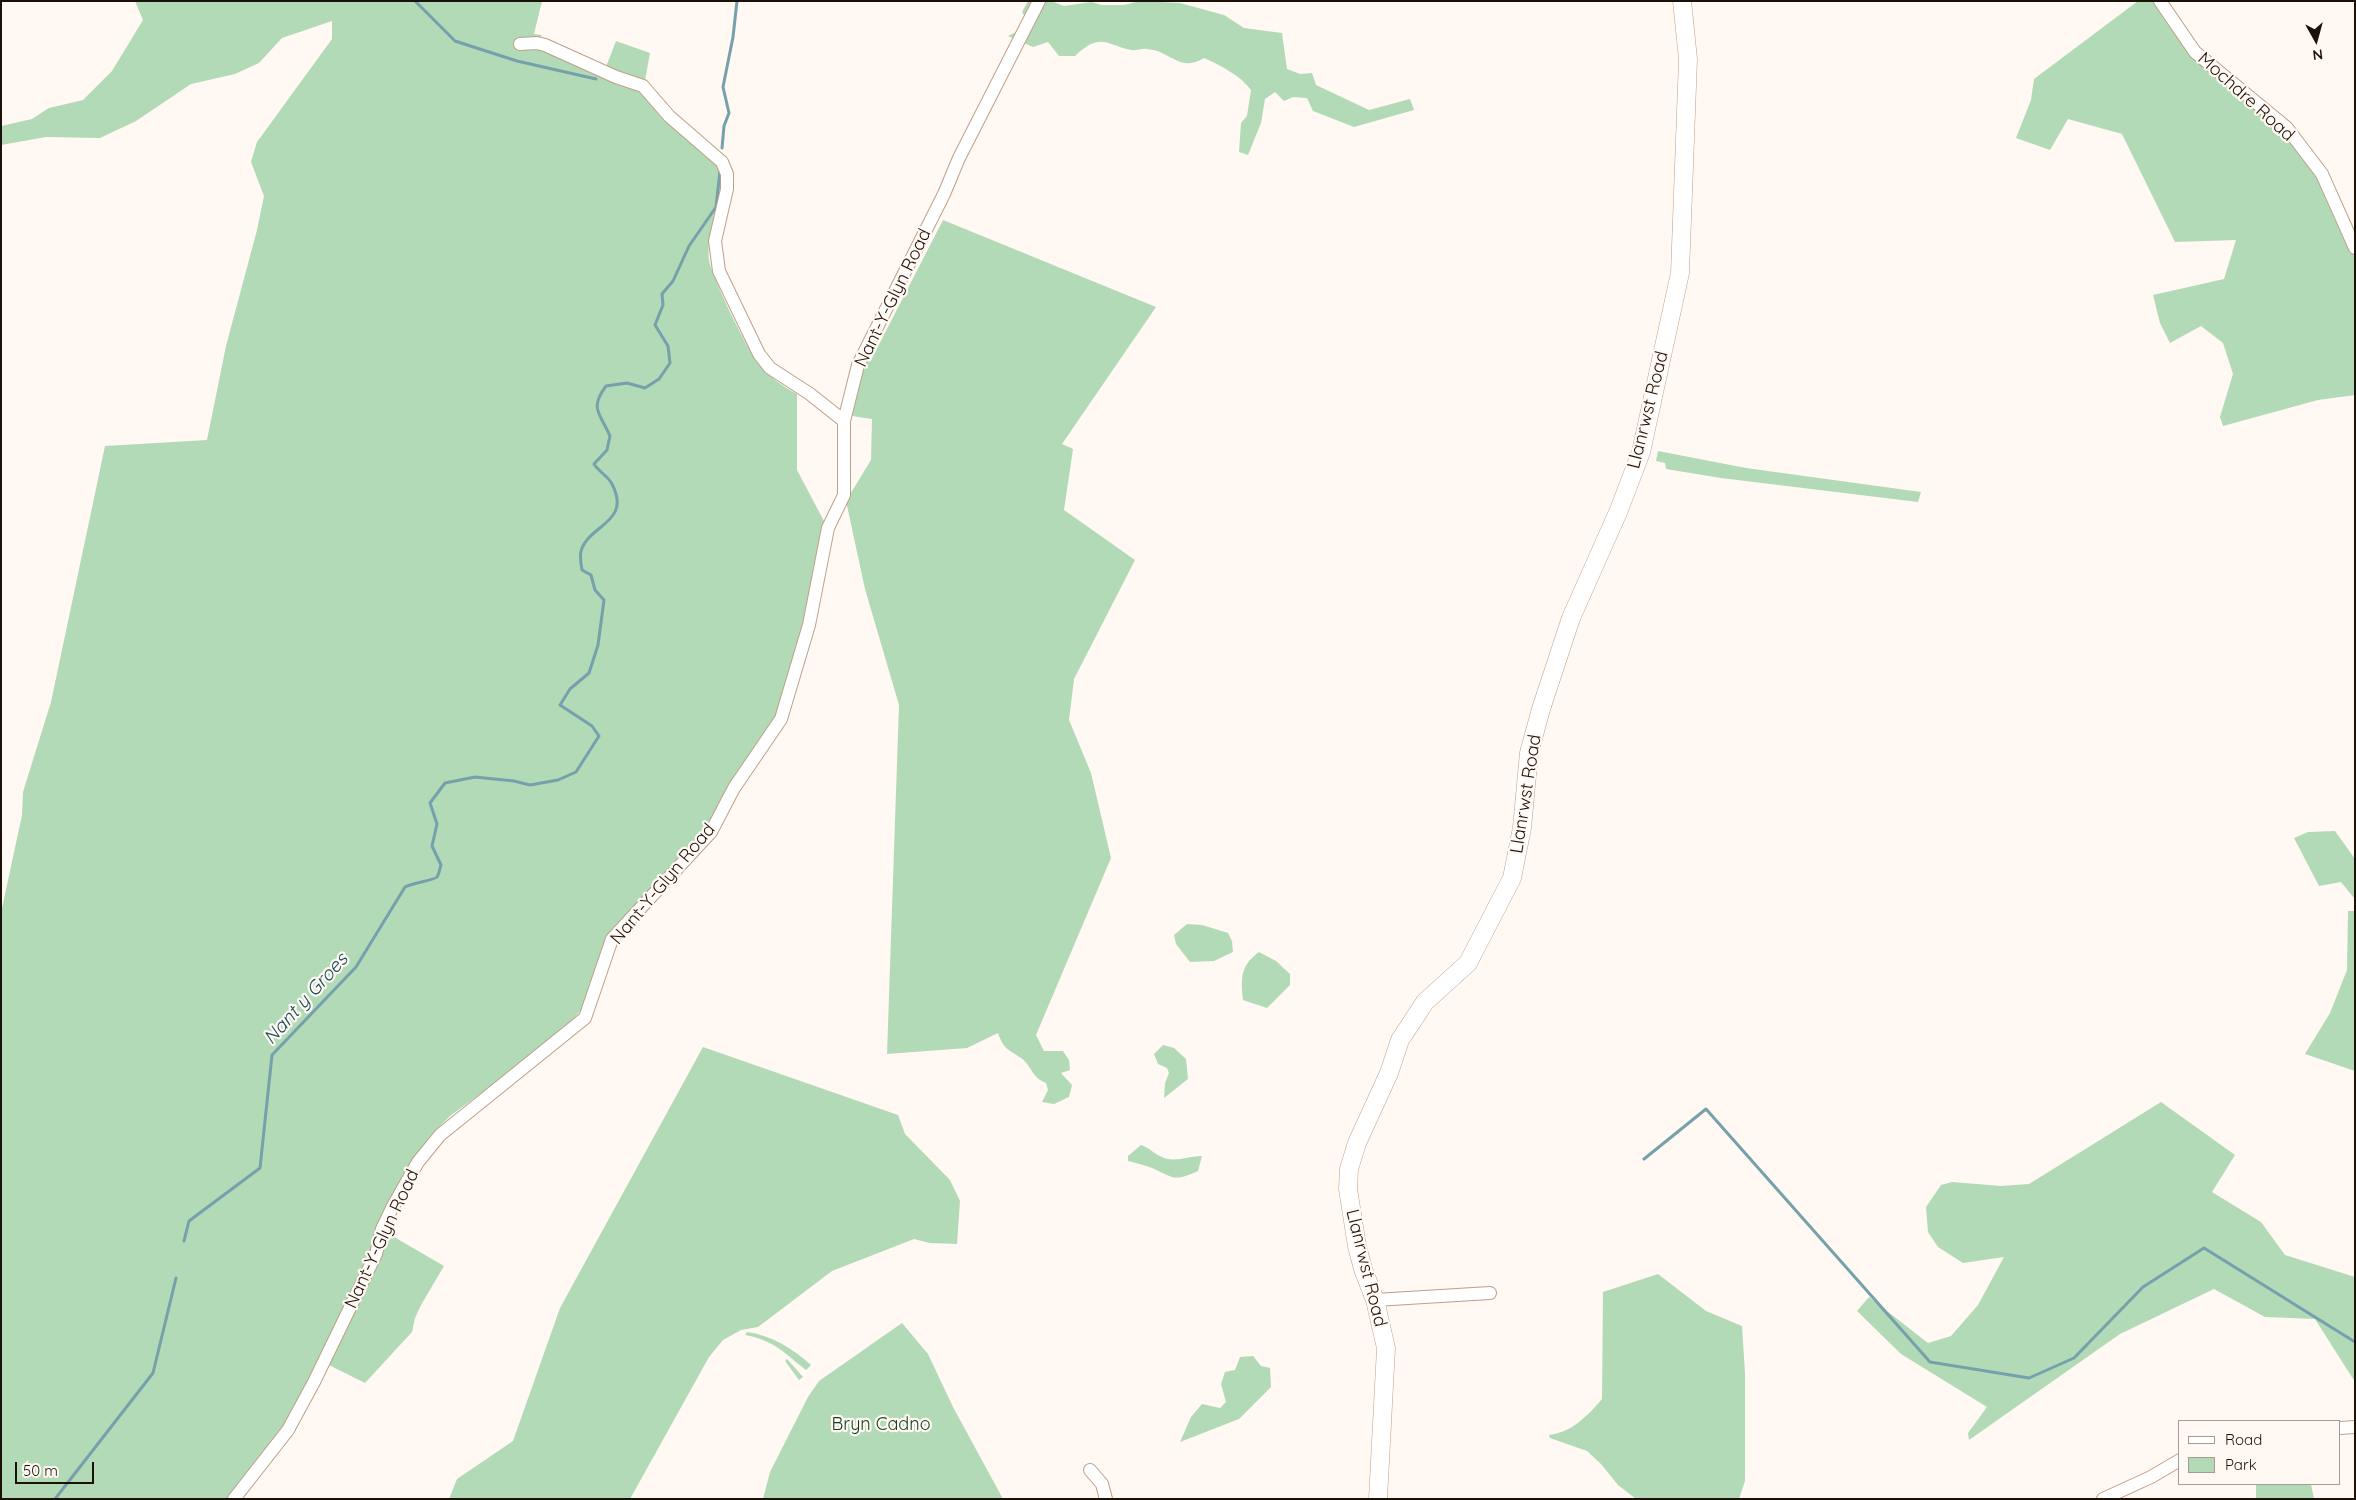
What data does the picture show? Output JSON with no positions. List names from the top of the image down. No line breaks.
{"streets":{"main road":["Llanrwst Road"],"street":["Mochdre Road","Nant-Y-Glyn Road"]},"water":["Nant y Groes"],"parks":["Bryn Cadno"],"legend":["Road","Park"],"scale_bar":"50 m","north":"bottom"}
